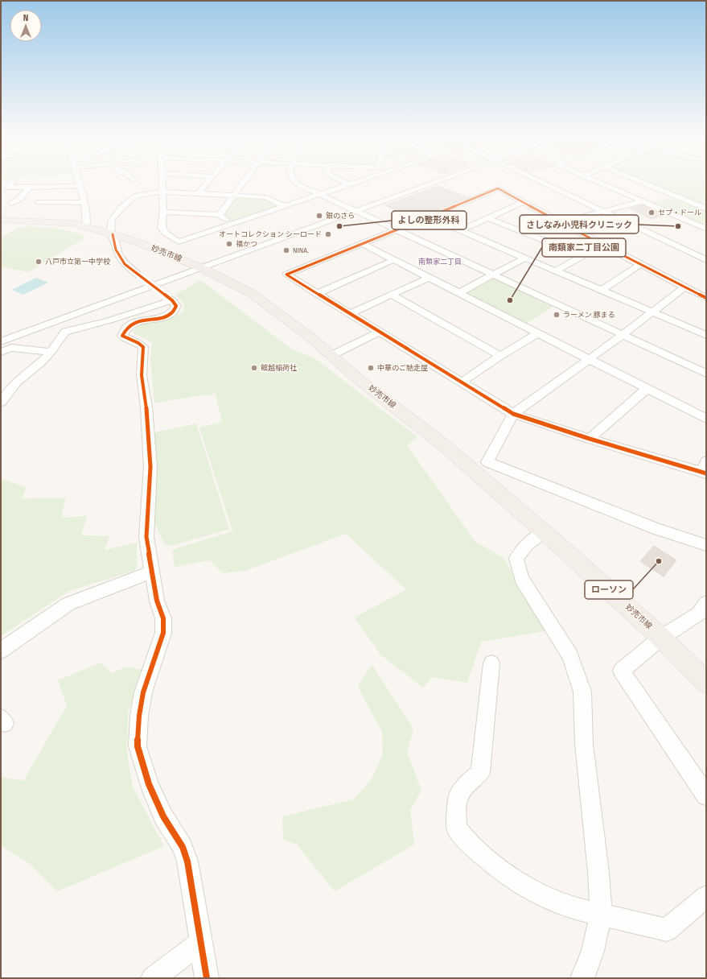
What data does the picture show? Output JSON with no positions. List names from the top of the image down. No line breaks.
{"streets":{"main road":["妙売市線"]},"districts":["南類家二丁目"],"places":["セプ・ドール","銀のさら","よしの整形外科","さしなみ小児科クリニック","オートコレクション シーロード","福かつ","NINA.","八戸市立第一中学校","南類家二丁目公園","ラーメン 豚まる","館越稲荷社","中華のご馳走屋","ローソン"],"north":"top"}
